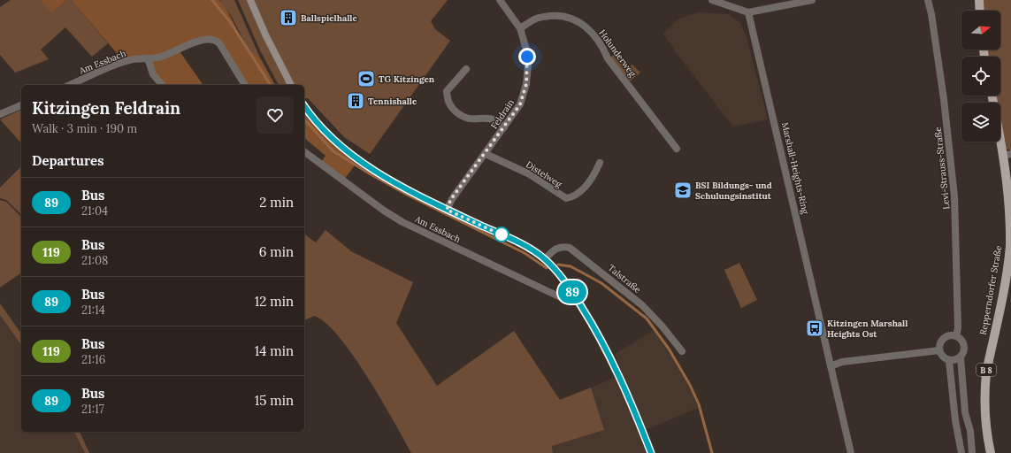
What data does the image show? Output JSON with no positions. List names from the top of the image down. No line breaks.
{"streets":{"main road":["Repperndorfer Straße","B 8"],"street":["Holunderweg","Am Essbach","Feldrain","Marshall-Heights-Ring","Levi-Strauss-Straße","Distelweg","Talstraße"]},"crossings":[["Holunderweg","Feldrain"],["Feldrain","Distelweg"]],"places":{"building":["Ballspielhalle","Tennishalle"],"sports":["TG Kitzingen"],"school or university":["BSI Bildungs- und Schulungsinstitut"],"bus stop":["Kitzingen Marshall Heights Ost"]},"lines":["bus line 89"],"north":"right","page":{"on_map":"89","heading":[["Kitzingen Feldrain","Walk · 3 min · 190 m"],"Departures"],"list":[{"mark":"89","name":"Bus","note":"21:04","value":"2 min"},{"mark":"119","name":"Bus","note":"21:08","value":"6 min"},{"mark":"89","name":"Bus","note":"21:14","value":"12 min"},{"mark":"119","name":"Bus","note":"21:16","value":"14 min"},{"mark":"89","name":"Bus","note":"21:17","value":"15 min"}]}}
